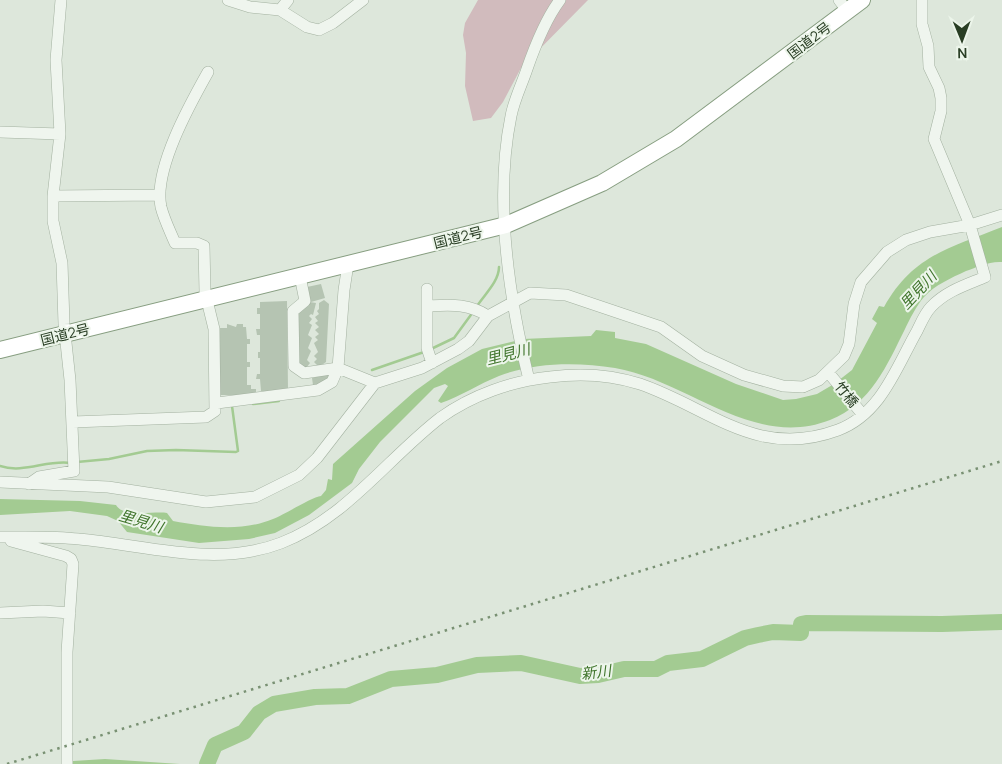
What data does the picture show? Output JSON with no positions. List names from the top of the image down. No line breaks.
{"streets":{"highway":["国道2号"],"street":["竹橋"]},"water":["里見川","新川"],"north":"bottom"}
